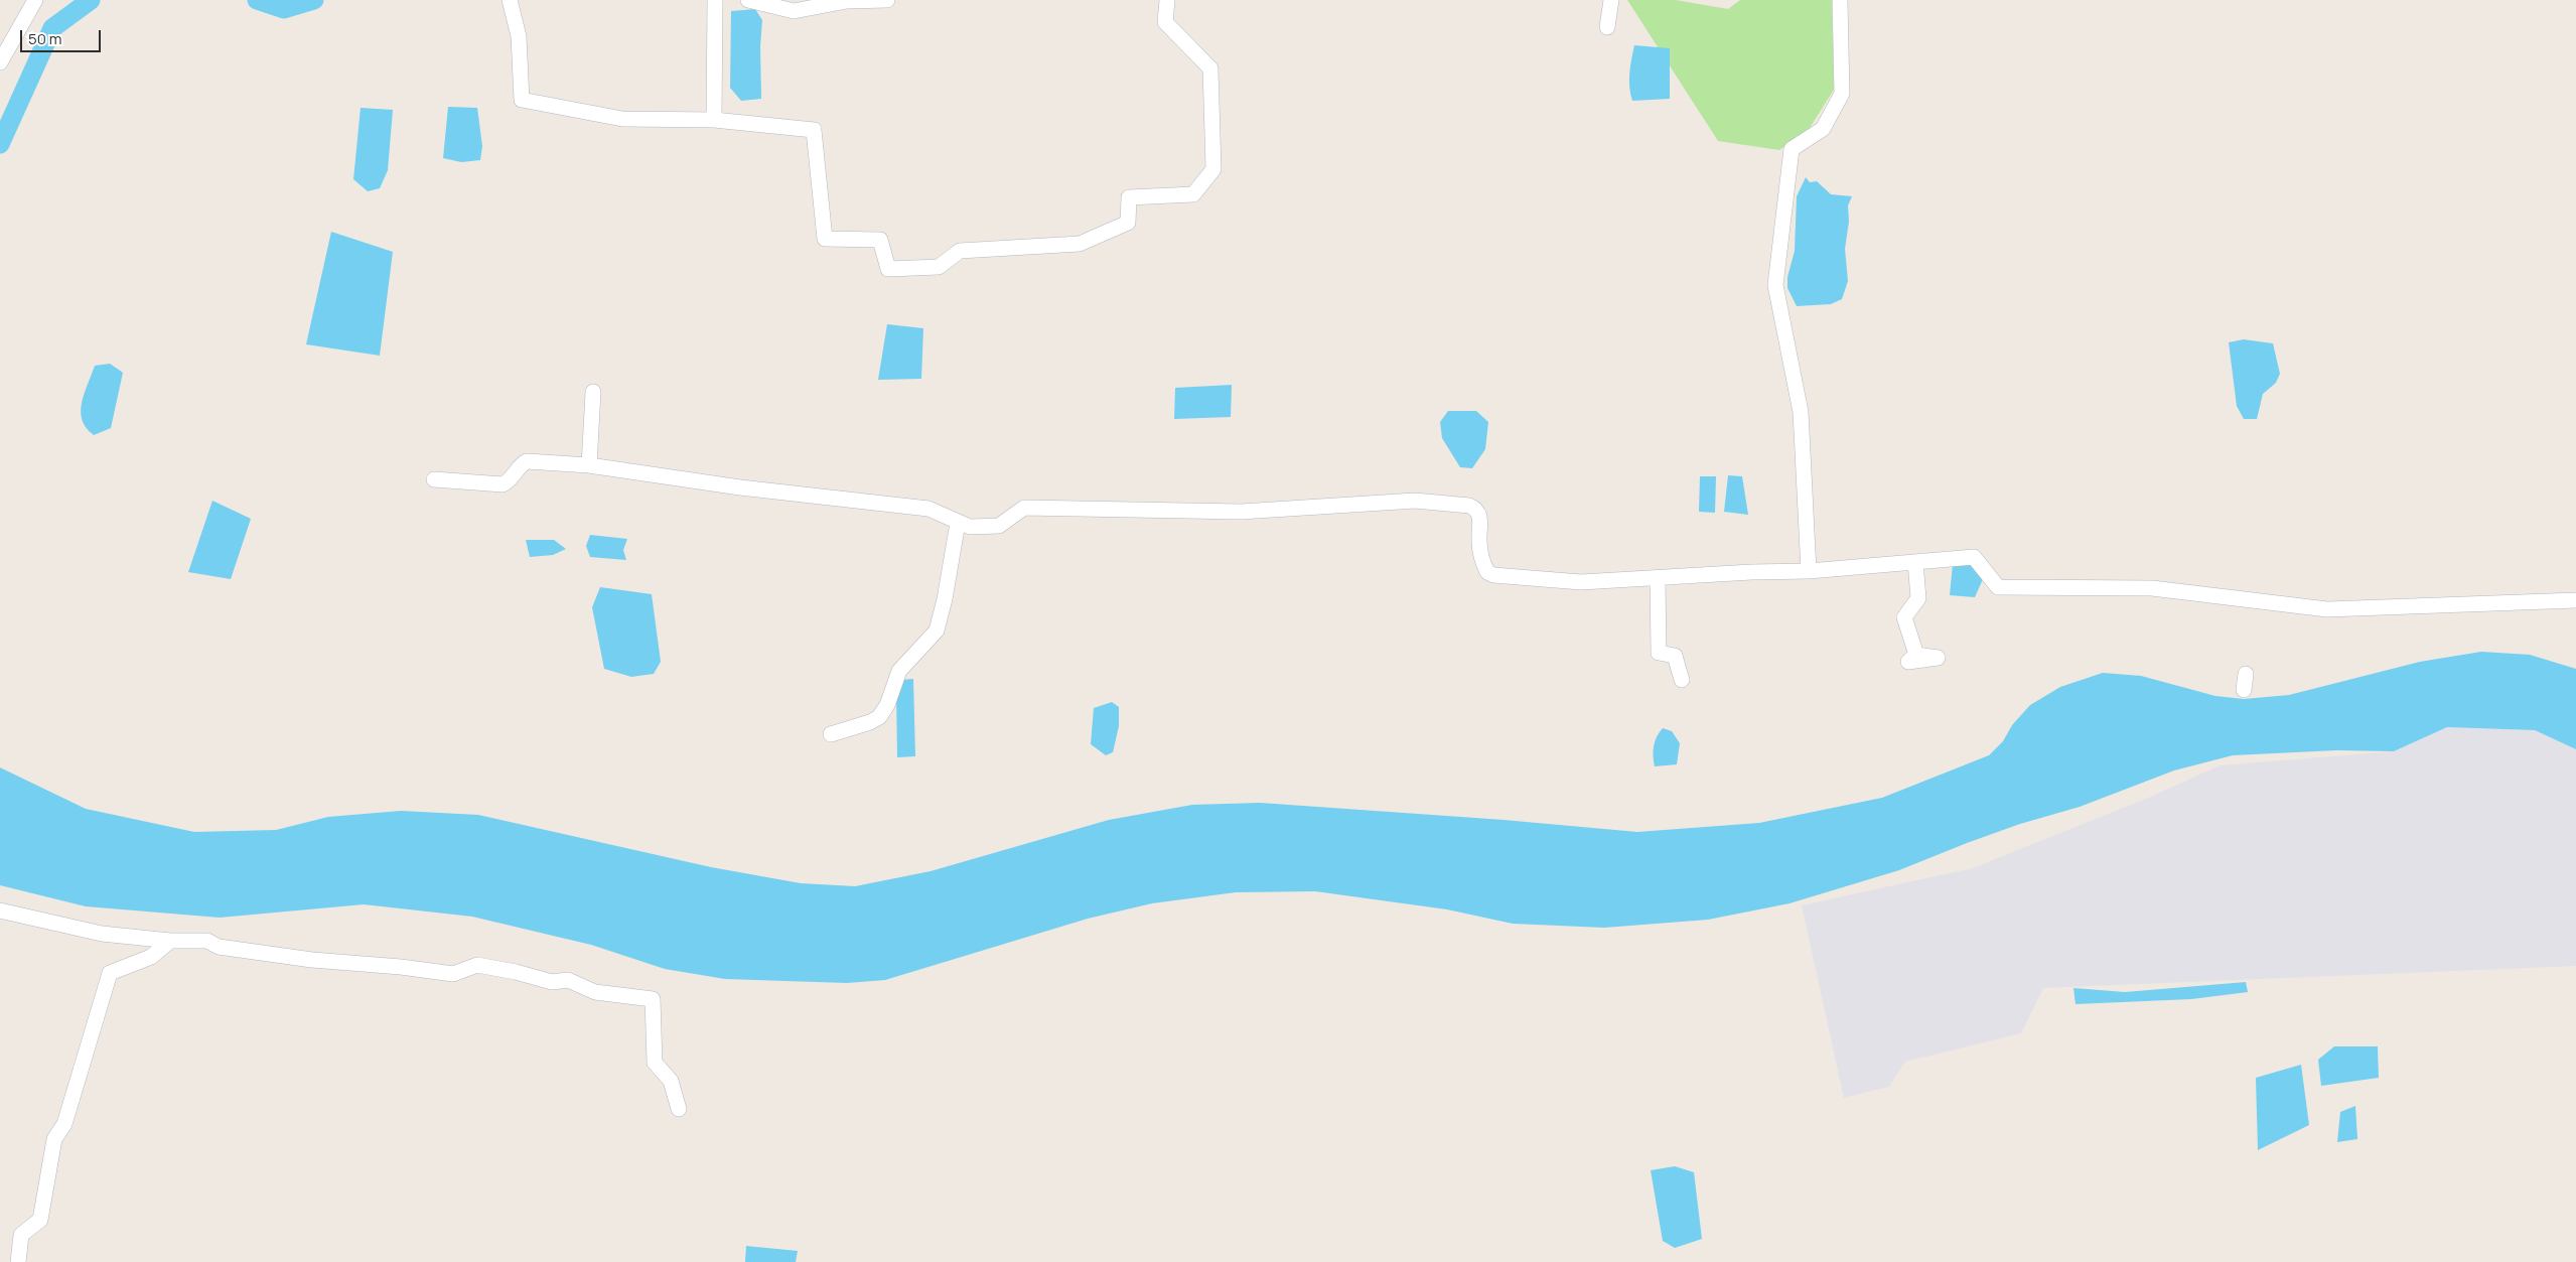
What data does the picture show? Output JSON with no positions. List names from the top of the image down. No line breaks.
{"scale_bar":"50 m"}
